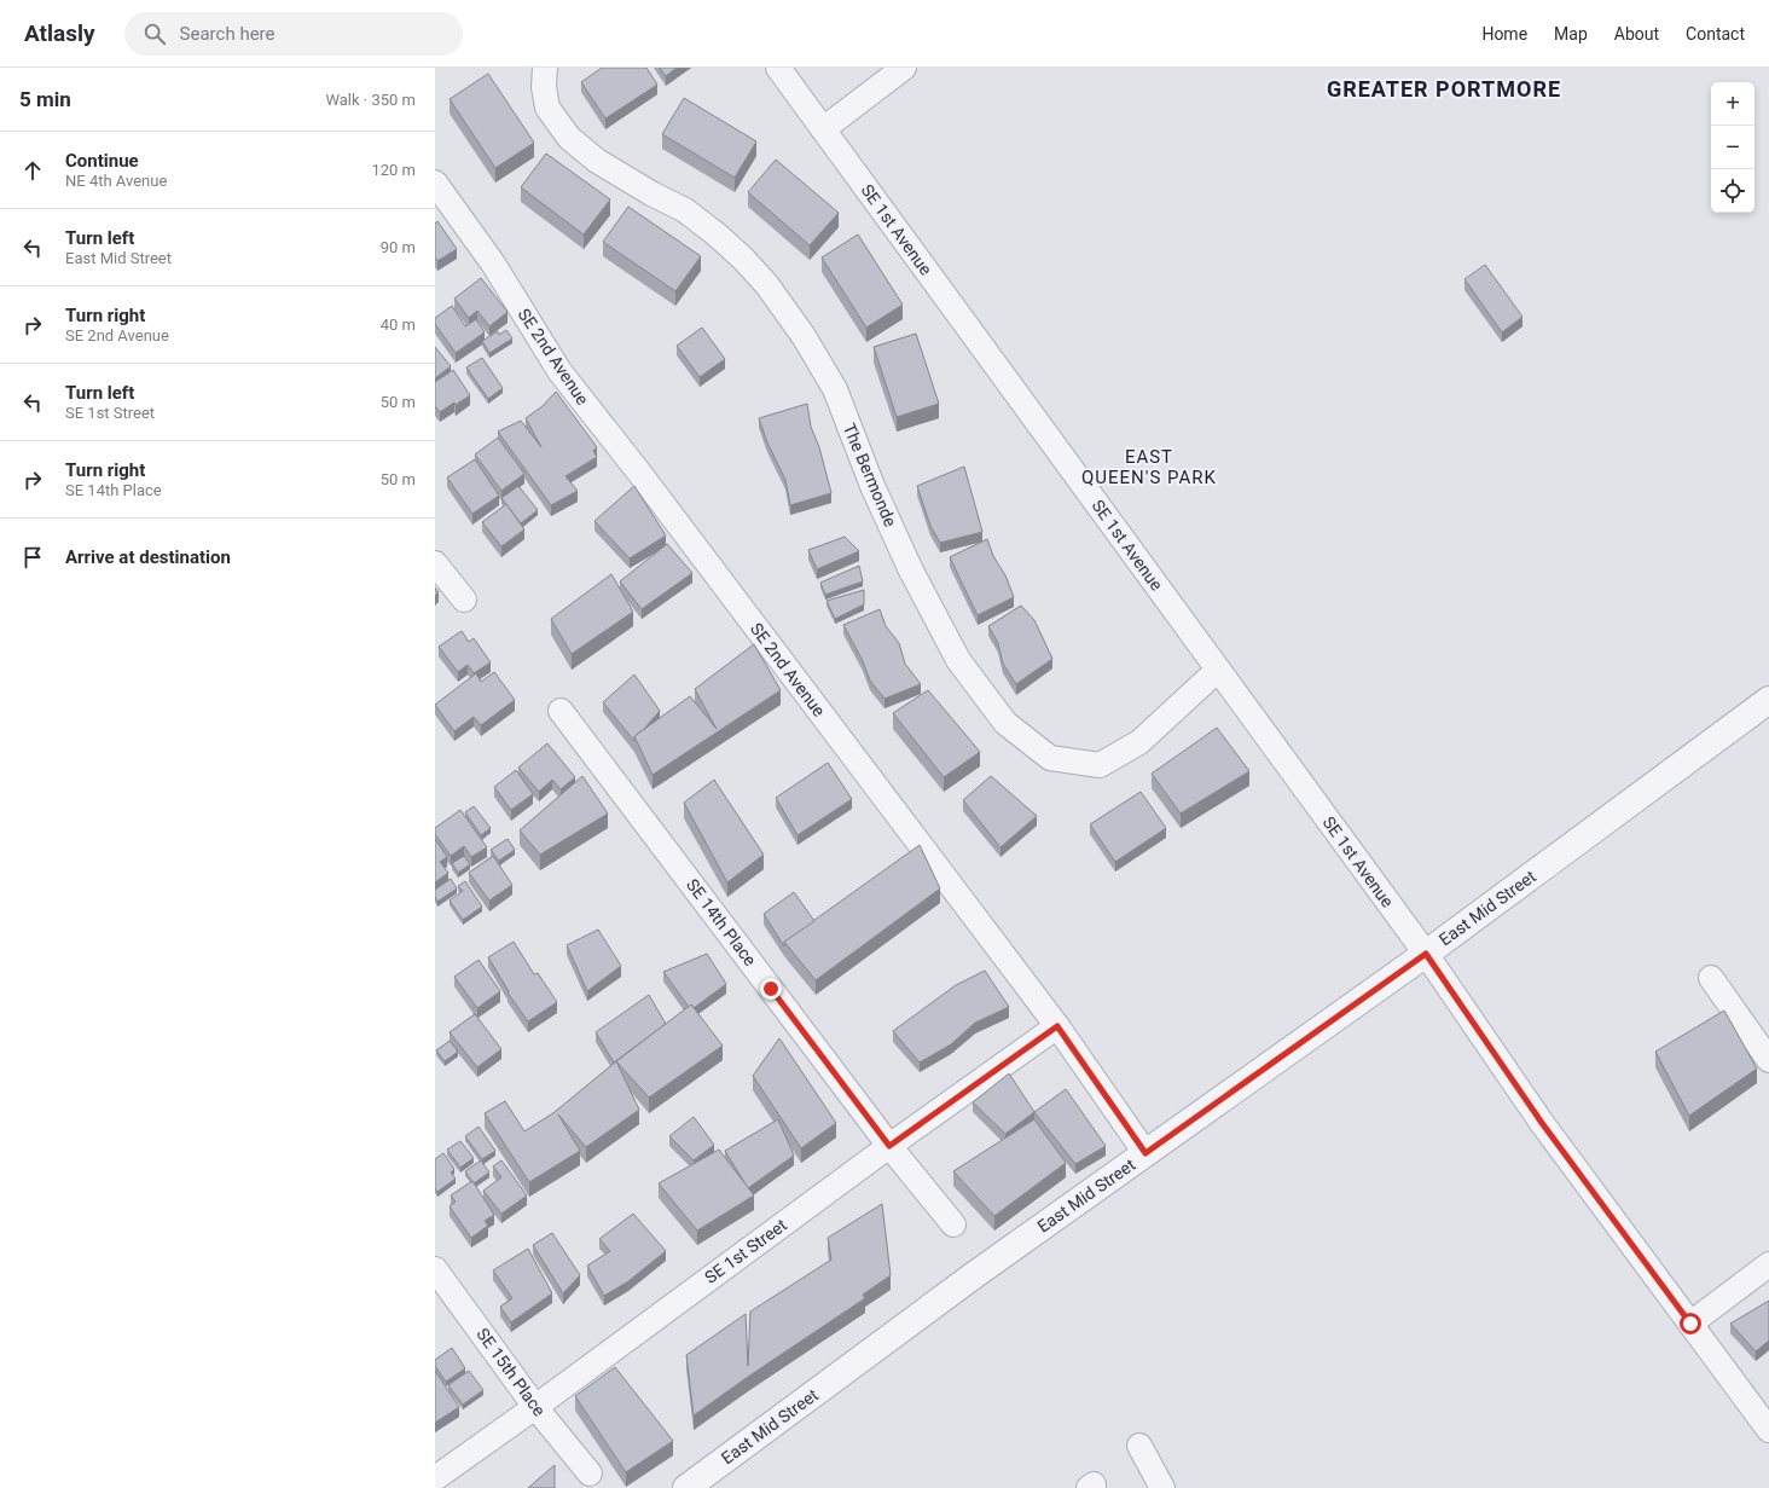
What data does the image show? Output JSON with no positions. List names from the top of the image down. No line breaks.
{"streets":{"street":["SE 1st Avenue","SE 2nd Avenue","The Bermonde","East Mid Street","SE 14th Place","SE 1st Street","SE 15th Place"]},"crossings":[["SE 1st Avenue","The Bermonde"],["SE 1st Avenue","East Mid Street"],["SE 2nd Avenue","East Mid Street"],["SE 2nd Avenue","SE 1st Street"],["SE 14th Place","SE 1st Street"],["SE 1st Street","SE 15th Place"]],"districts":["GREATER PORTMORE","EAST QUEEN'S PARK"],"page":{"header":"Atlasly","search":"Search here","nav":["Home","Map","About","Contact"],"heading":["5 min","Walk · 350 m"],"map_buttons":["+","−"],"list":[["Continue","NE 4th Avenue","120 m"],["Turn left","East Mid Street","90 m"],["Turn right","SE 2nd Avenue","40 m"],["Turn left","SE 1st Street","50 m"],["Turn right","SE 14th Place","50 m"],"Arrive at destination"]}}
